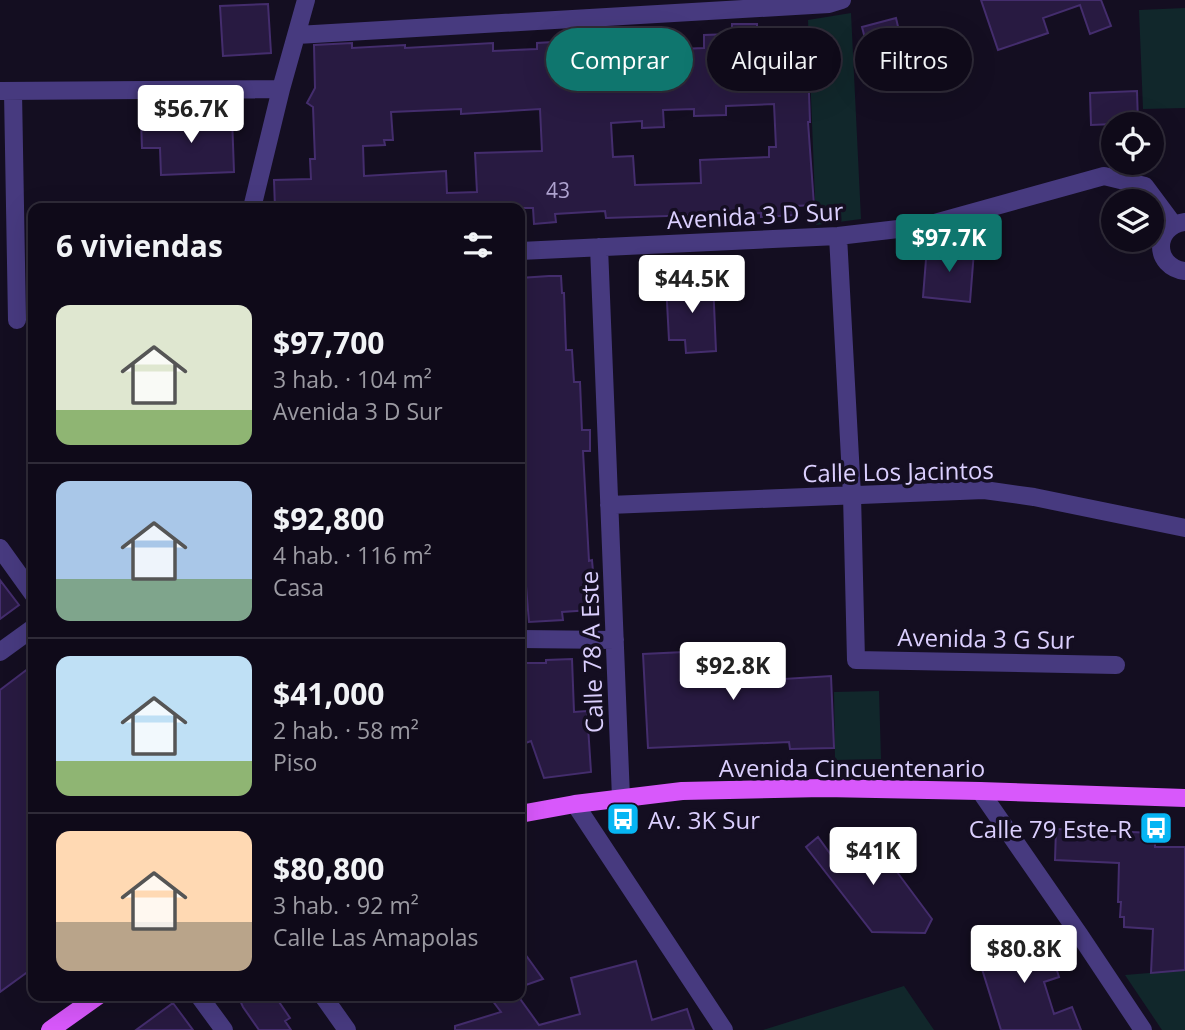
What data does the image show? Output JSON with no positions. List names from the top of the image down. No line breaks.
{"streets":{"main road":["Avenida Cincuentenario"],"street":["Avenida 3 D Sur","Calle Los Jacintos","Avenida 3 G Sur","Calle 78 A Este"]},"crossings":[["Avenida 3 D Sur","Calle 78 A Este"],["Calle Los Jacintos","Avenida 3 G Sur"],["Calle Los Jacintos","Calle 78 A Este"],["Calle 78 A Este","Avenida Cincuentenario"]],"places":{"bus stop":["Av. 3K Sur","Calle 79 Este-R"]},"house_numbers":["43"],"page":{"chip":["Comprar","Alquilar","Filtros"],"price":["$56.7K","$97.7K","$44.5K","$92.8K","$41K","$80.8K"],"heading":"6 viviendas","list":[{"name":"$97,700","note":"3 hab. · 104 m² · Avenida 3 D Sur"},{"name":"$92,800","note":"4 hab. · 116 m² · Casa"},{"name":"$41,000","note":"2 hab. · 58 m² · Piso"},{"name":"$80,800","note":"3 hab. · 92 m² · Calle Las Amapolas"}]}}
